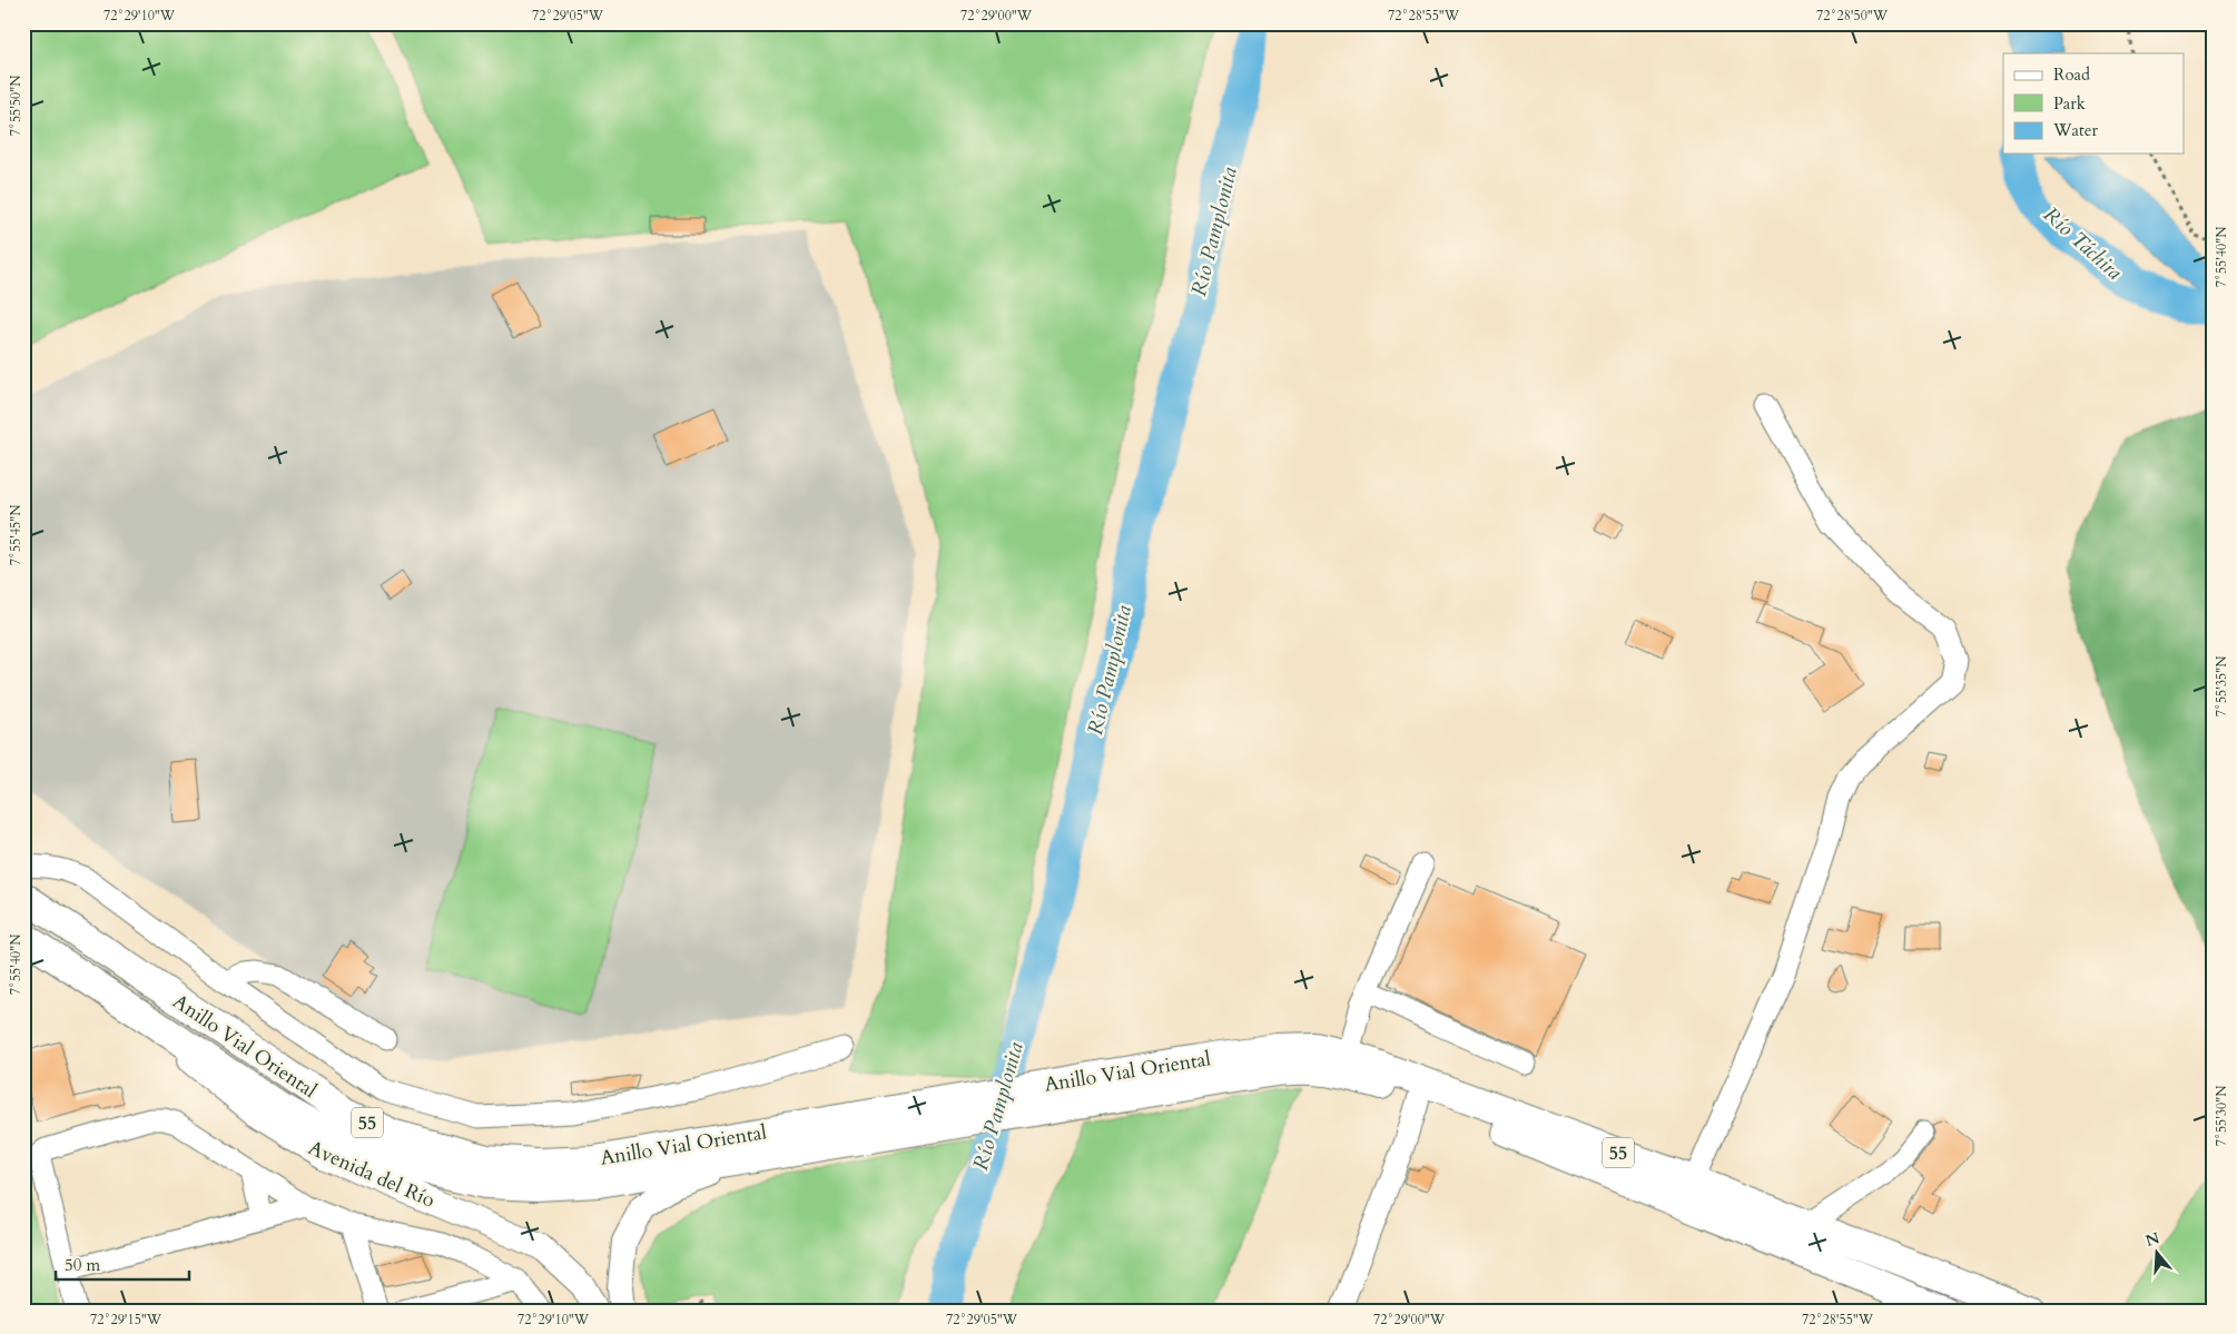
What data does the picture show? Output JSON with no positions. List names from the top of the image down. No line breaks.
{"streets":{"highway":["Anillo Vial Oriental","55"],"main road":["Avenida del Río"]},"crossings":[["Anillo Vial Oriental","Avenida del Río"]],"water":["Río Pamplonita","Río Táchira"],"legend":["Road","Park","Water"],"scale_bar":"50 m","north":"top","coordinates":["72°29'10\"W","72°29'05\"W","72°29'00\"W","72°28'55\"W","72°28'50\"W","7°55'50\"N","7°55'40\"N","7°55'45\"N","7°55'35\"N","7°55'30\"N","72°29'15\"W"]}
